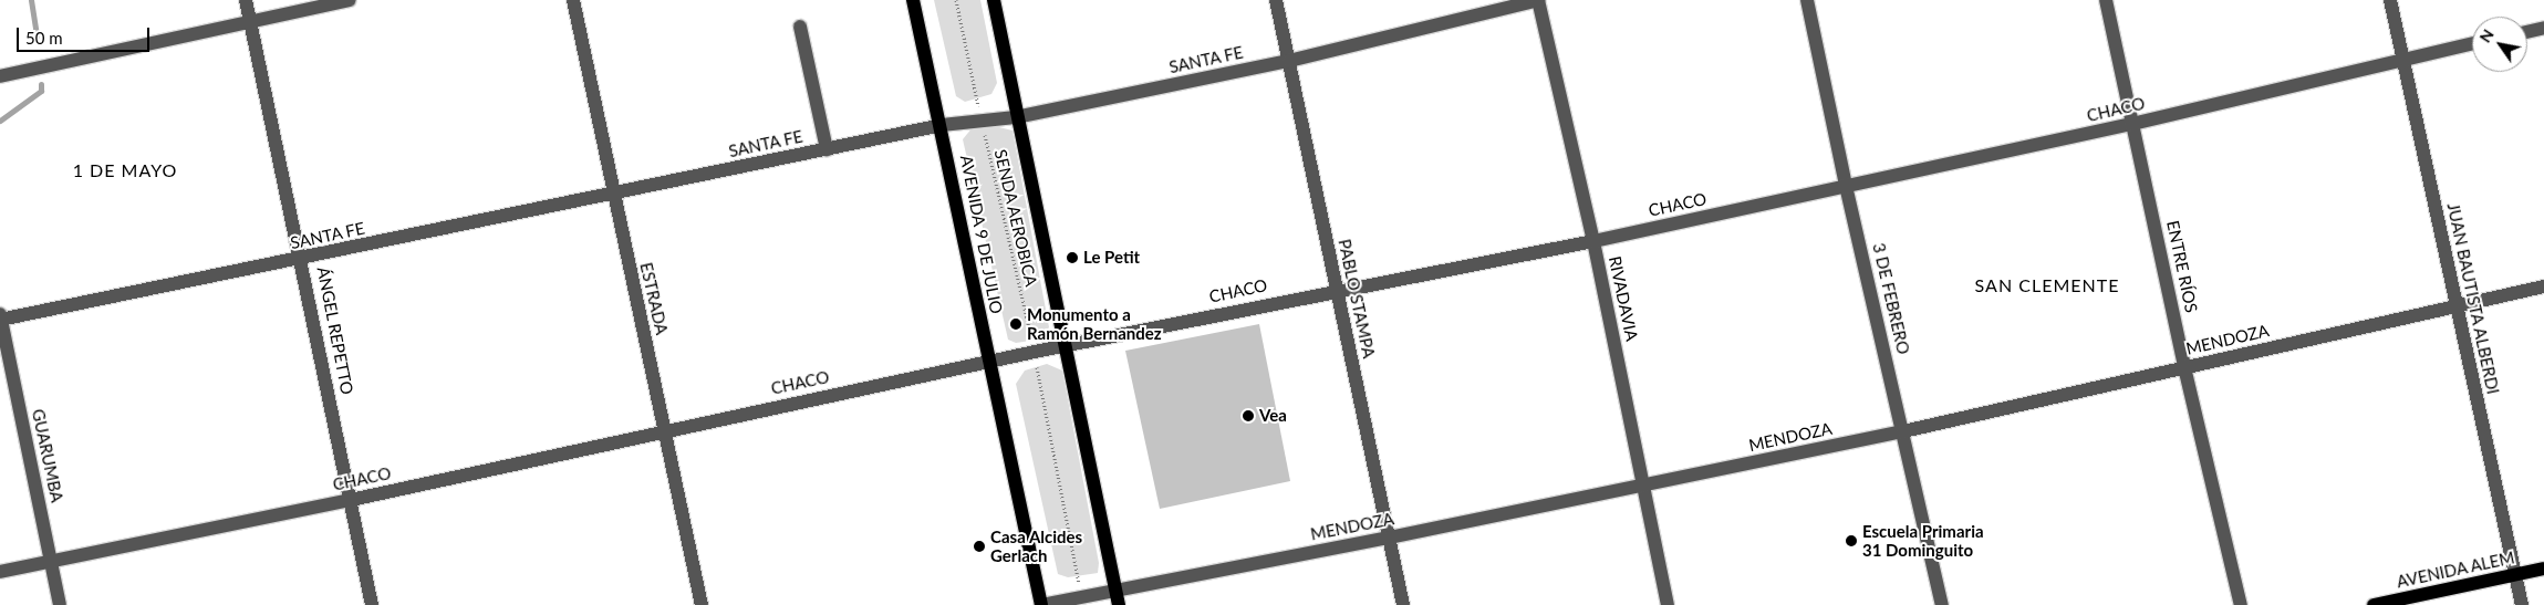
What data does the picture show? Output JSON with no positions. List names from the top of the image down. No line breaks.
{"streets":{"main road":["AVENIDA 9 DE JULIO","AVENIDA ALEM"],"street":["SANTA FE","CHACO","ENTRE RÍOS","ESTRADA","PABLO STAMPA","RIVADAVIA","3 DE FEBRERO","JUAN BAUTISTA ALBERDI","ÁNGEL REPETTO","MENDOZA","GUARUMBA"],"path":["SENDA AEROBICA"]},"crossings":[["SANTA FE","SENDA AEROBICA"],["SANTA FE","AVENIDA 9 DE JULIO"],["SANTA FE","ESTRADA"],["SANTA FE","PABLO STAMPA"],["SANTA FE","RIVADAVIA"],["SANTA FE","ÁNGEL REPETTO"],["SANTA FE","GUARUMBA"],["CHACO","SENDA AEROBICA"],["CHACO","AVENIDA 9 DE JULIO"],["CHACO","ENTRE RÍOS"],["CHACO","ESTRADA"],["CHACO","PABLO STAMPA"],["CHACO","RIVADAVIA"],["CHACO","3 DE FEBRERO"],["CHACO","JUAN BAUTISTA ALBERDI"],["CHACO","ÁNGEL REPETTO"],["CHACO","GUARUMBA"],["SENDA AEROBICA","MENDOZA"],["AVENIDA 9 DE JULIO","MENDOZA"],["ENTRE RÍOS","MENDOZA"],["PABLO STAMPA","MENDOZA"],["RIVADAVIA","MENDOZA"],["3 DE FEBRERO","MENDOZA"],["JUAN BAUTISTA ALBERDI","MENDOZA"],["JUAN BAUTISTA ALBERDI","AVENIDA ALEM"]],"districts":["1 DE MAYO","SAN CLEMENTE"],"places":["Le Petit","Monumento a Ramón Bernandez","Vea","Escuela Primaria 31 Dominguito","Casa Alcides Gerlach"],"scale_bar":"50 m","north":"top left"}
